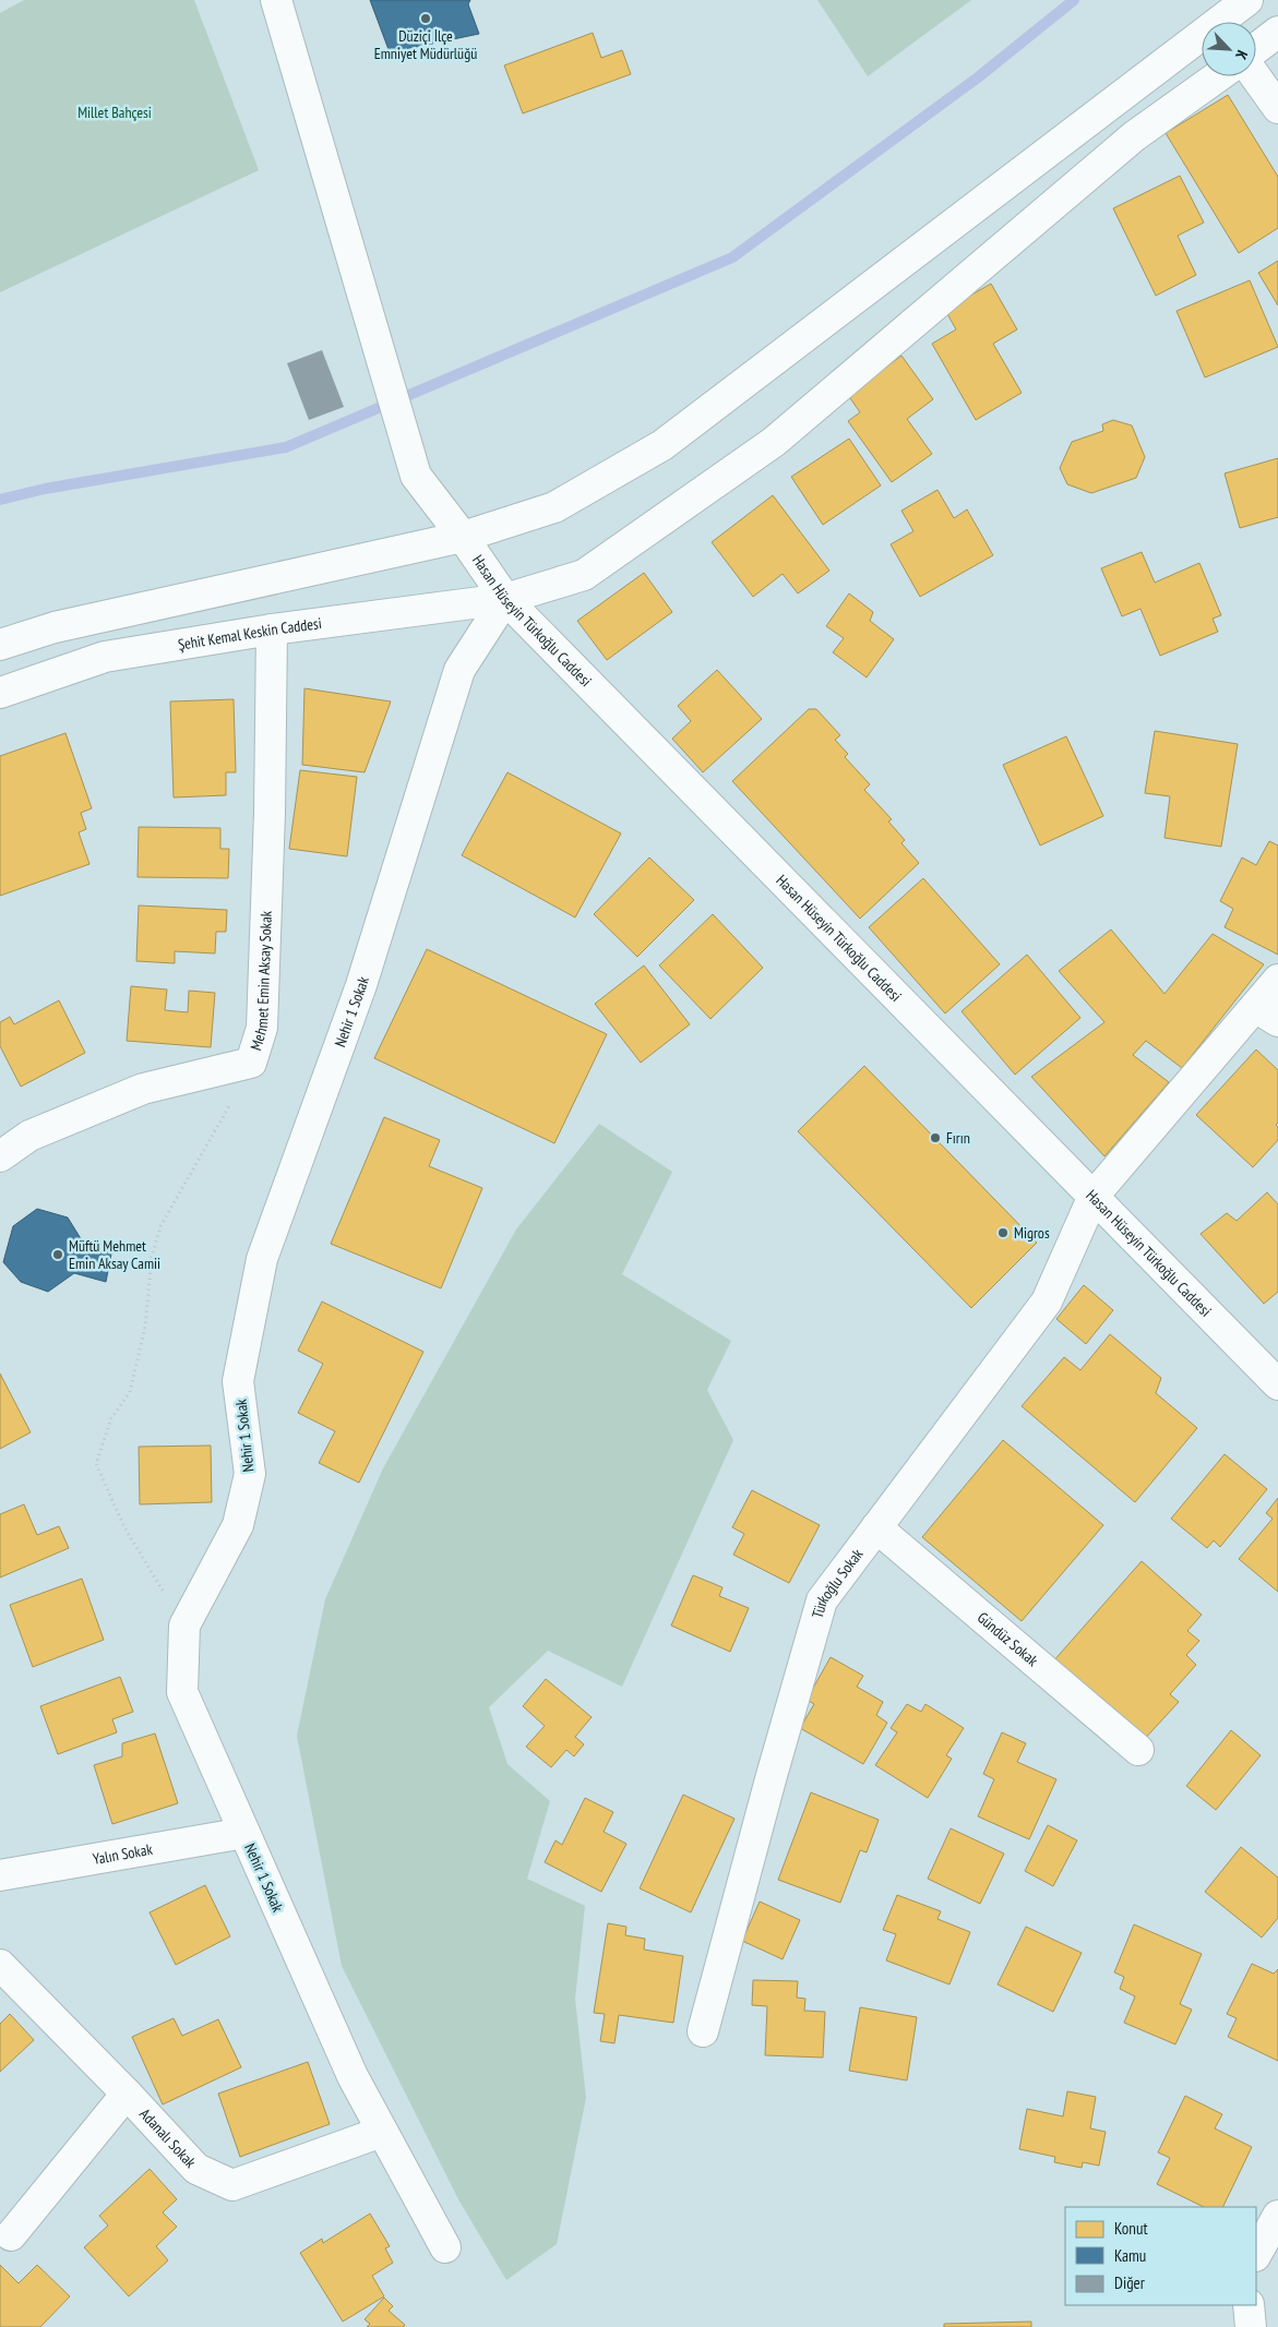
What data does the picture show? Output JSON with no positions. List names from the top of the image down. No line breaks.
{"streets":{"street":["Hasan Hüseyin Türkoğlu Caddesi","Şehit Kemal Keskin Caddesi","Mehmet Emin Aksay Sokak","Nehir 1 Sokak","Türkoğlu Sokak","Gündüz Sokak","Yalın Sokak","Adanalı Sokak"]},"crossings":[["Hasan Hüseyin Türkoğlu Caddesi","Şehit Kemal Keskin Caddesi"],["Hasan Hüseyin Türkoğlu Caddesi","Nehir 1 Sokak"],["Hasan Hüseyin Türkoğlu Caddesi","Türkoğlu Sokak"],["Şehit Kemal Keskin Caddesi","Mehmet Emin Aksay Sokak"],["Şehit Kemal Keskin Caddesi","Nehir 1 Sokak"],["Nehir 1 Sokak","Yalın Sokak"],["Nehir 1 Sokak","Adanalı Sokak"],["Türkoğlu Sokak","Gündüz Sokak"]],"parks":["Millet Bahçesi"],"places":["Düziçi İlçe Emniyet Müdürlüğü","Fırın","Migros","Müftü Mehmet Emin Aksay Camii"],"legend":["Konut","Kamu","Diğer"],"north":"bottom right"}
